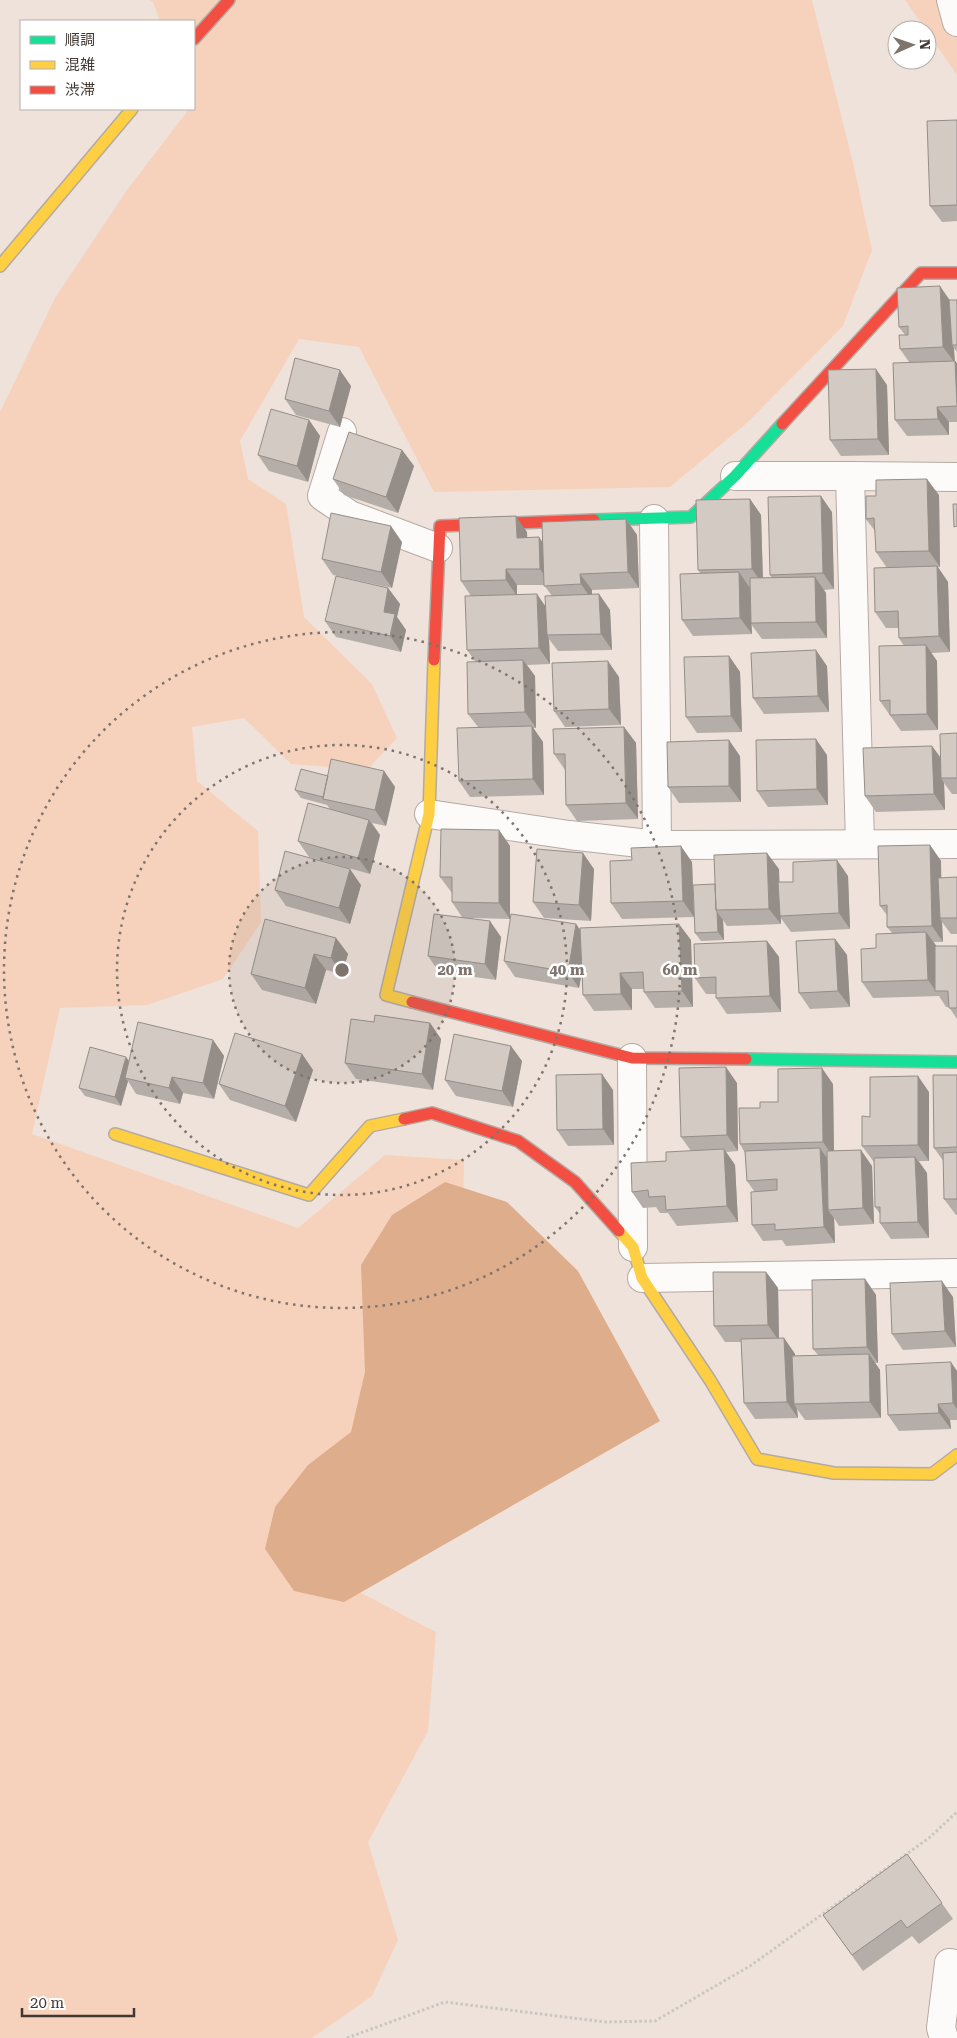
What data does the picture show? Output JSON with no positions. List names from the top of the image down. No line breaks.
{"legend":["順調","混雑","渋滞"],"scale_bar":"20 m","north":"right","rings":["20 m","40 m","60 m"]}
